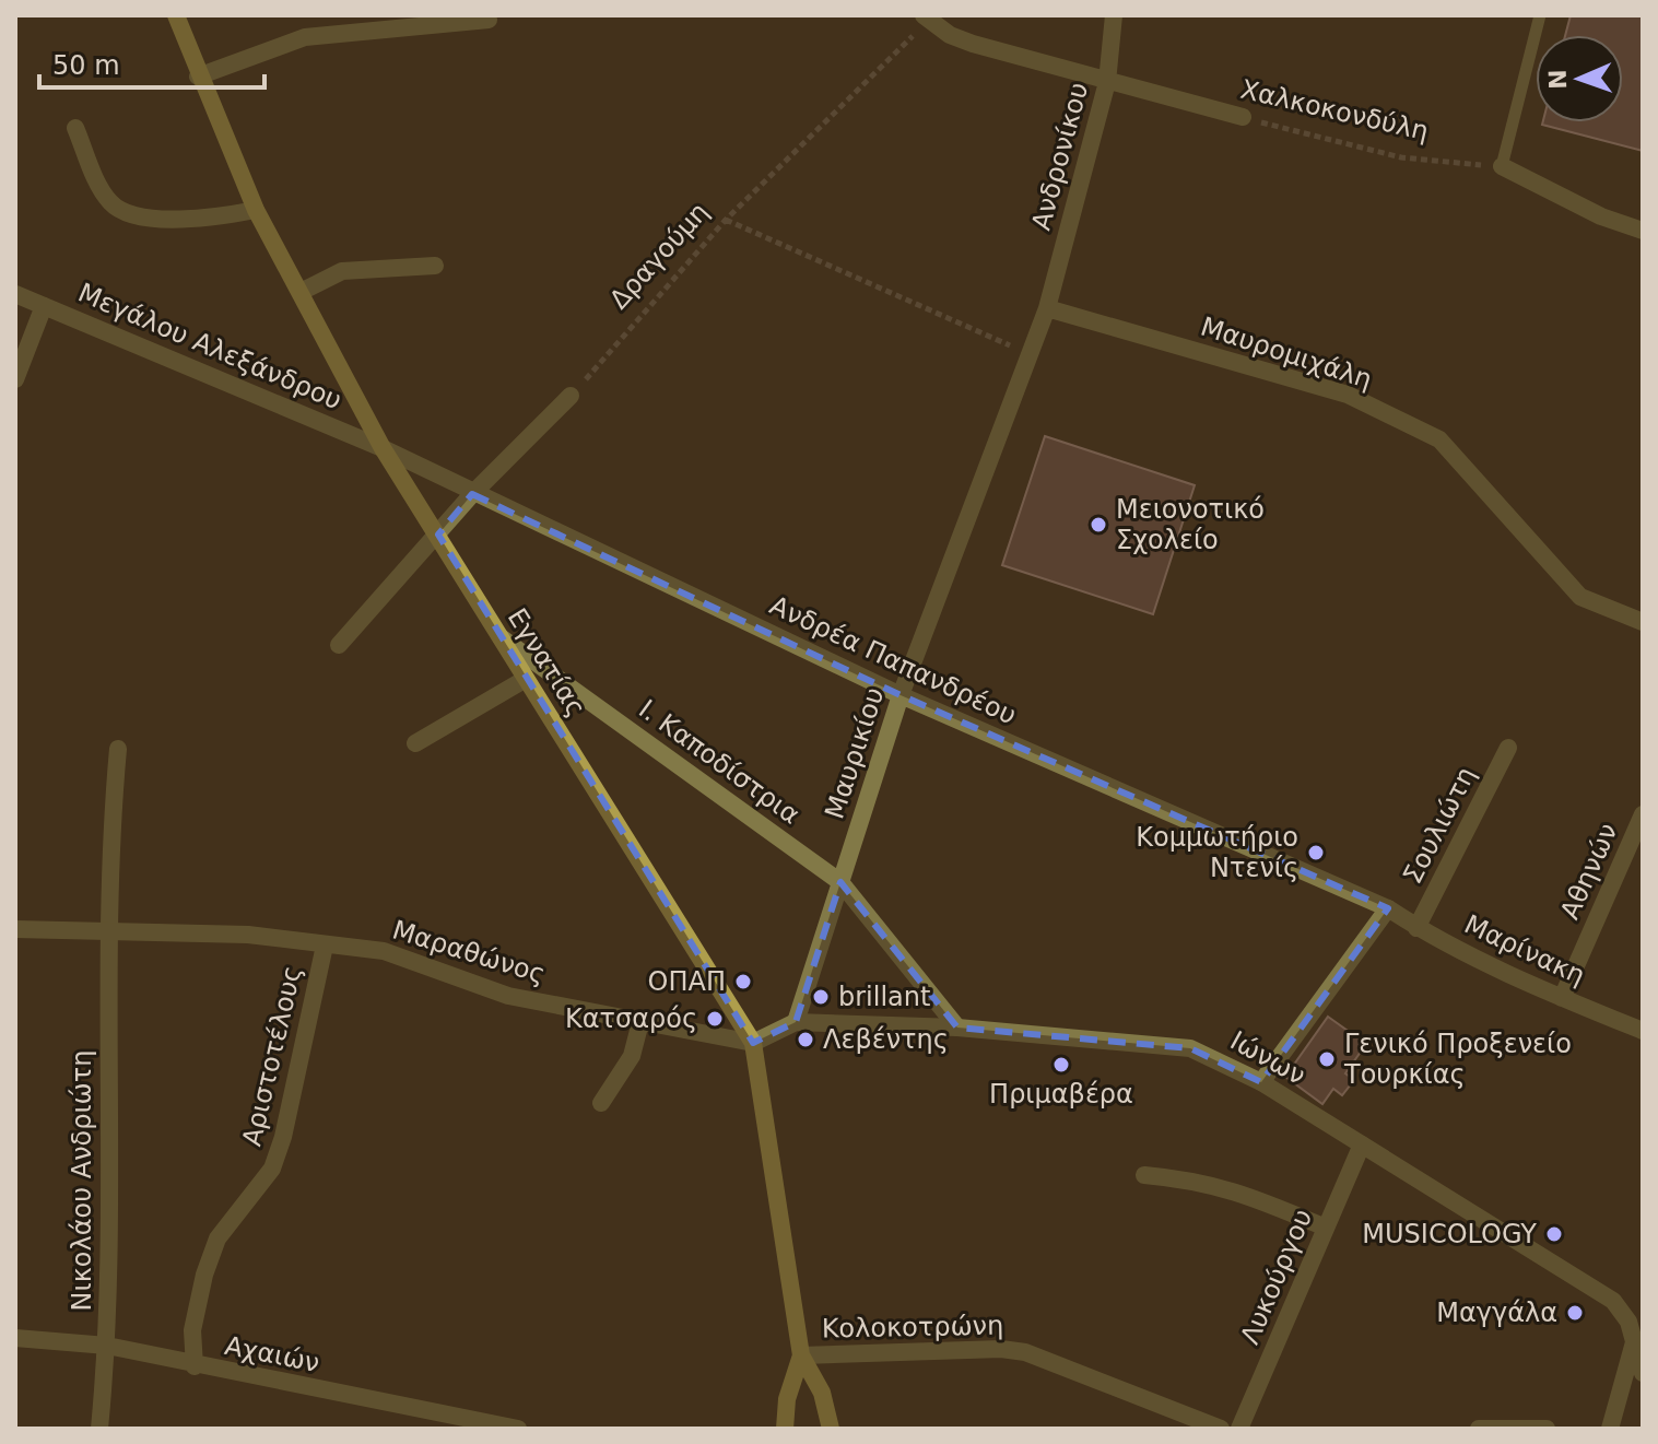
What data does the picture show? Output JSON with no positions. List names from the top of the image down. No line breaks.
{"streets":{"main road":["Εγνατίας"],"street":["Χαλκοκονδύλη","Ανδρονίκου","Μεγάλου Αλεξάνδρου","Μαυρομιχάλη","Ανδρέα Παπανδρέου","Μαυρικίου","Ι. Καποδίστρια","Σουλιώτη","Αθηνών","Μαρίνακη","Μαραθώνος","Αριστοτέλους","Ιώνων","Νικολάου Ανδριώτη","Λυκούργου","Κολοκοτρώνη","Αχαιών"],"path":["Δραγούμη"]},"crossings":[["Χαλκοκονδύλη","Ανδρονίκου"],["Χαλκοκονδύλη","Δραγούμη"],["Ανδρονίκου","Μαυρομιχάλη"],["Ανδρονίκου","Μαυρικίου"],["Μεγάλου Αλεξάνδρου","Ανδρέα Παπανδρέου"],["Μεγάλου Αλεξάνδρου","Εγνατίας"],["Μαυρομιχάλη","Μαυρικίου"],["Ανδρέα Παπανδρέου","Εγνατίας"],["Ανδρέα Παπανδρέου","Μαυρικίου"],["Ανδρέα Παπανδρέου","Μαρίνακη"],["Εγνατίας","Ι. Καποδίστρια"],["Εγνατίας","Μαραθώνος"],["Εγνατίας","Κολοκοτρώνη"],["Μαυρικίου","Ι. Καποδίστρια"],["Μαυρικίου","Ιώνων"],["Ι. Καποδίστρια","Ιώνων"],["Σουλιώτη","Μαρίνακη"],["Αθηνών","Μαρίνακη"],["Μαραθώνος","Αριστοτέλους"],["Μαραθώνος","Νικολάου Ανδριώτη"],["Αριστοτέλους","Αχαιών"],["Ιώνων","Λυκούργου"],["Νικολάου Ανδριώτη","Αχαιών"]],"places":["Μειονοτικό Σχολείο","Κομμωτήριο Ντενίς","ΟΠΑΠ","brillant","Κατσαρός","Λεβέντης","Γενικό Προξενείο Τουρκίας","Πριμαβέρα","MUSICOLOGY","Μαγγάλα"],"scale_bar":"50 m","north":"left"}
